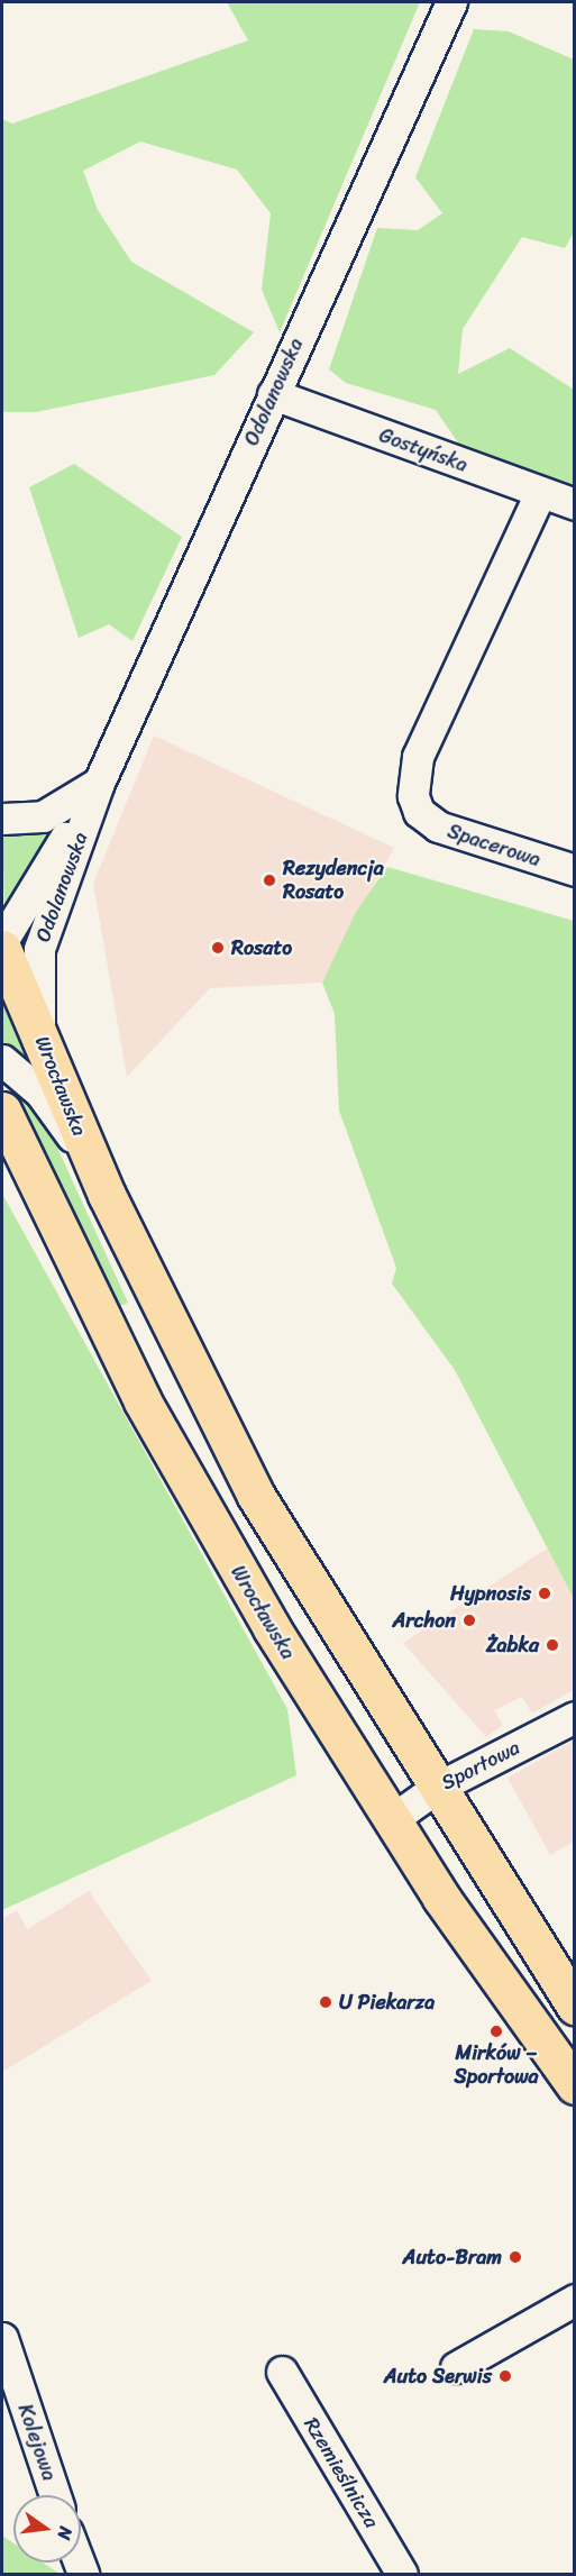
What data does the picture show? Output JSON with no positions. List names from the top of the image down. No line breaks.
{"streets":{"main road":["Wrocławska"],"street":["Odolanowska","Gostyńska","Spacerowa","Sportowa","Kolejowa","Rzemieślnicza"]},"crossings":[["Odolanowska","Gostyńska"],["Odolanowska","Wrocławska"],["Gostyńska","Spacerowa"],["Wrocławska","Sportowa"]],"places":["Rezydencja Rosato","Rosato","Hypnosis","Archon","Żabka","U Piekarza","Mirków – Sportowa","Auto-Bram","Auto Serwis"],"north":"right"}
